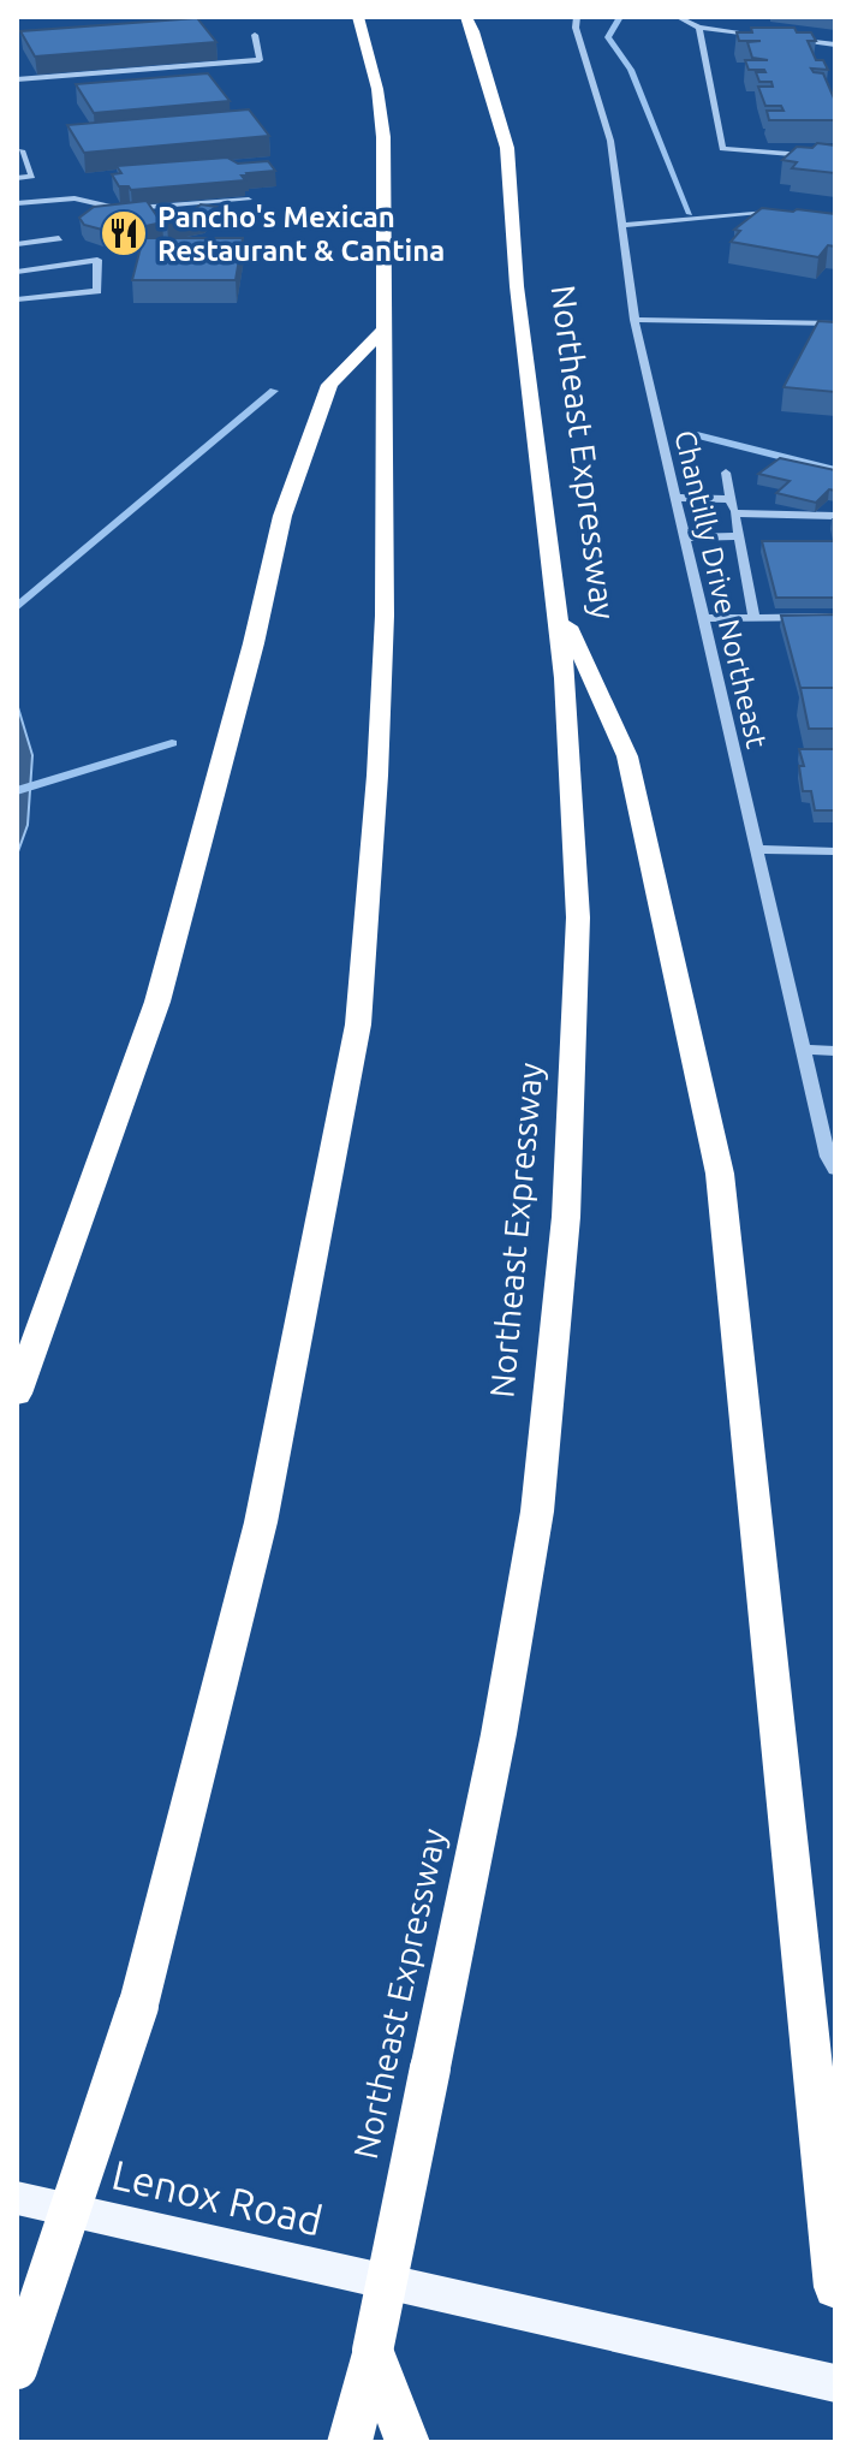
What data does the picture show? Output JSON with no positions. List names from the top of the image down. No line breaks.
{"streets":{"highway":["Northeast Expressway"],"main road":["Lenox Road"],"street":["Chantilly Drive Northeast"]},"places":{"restaurant":["Pancho's Mexican Restaurant & Cantina"]}}
